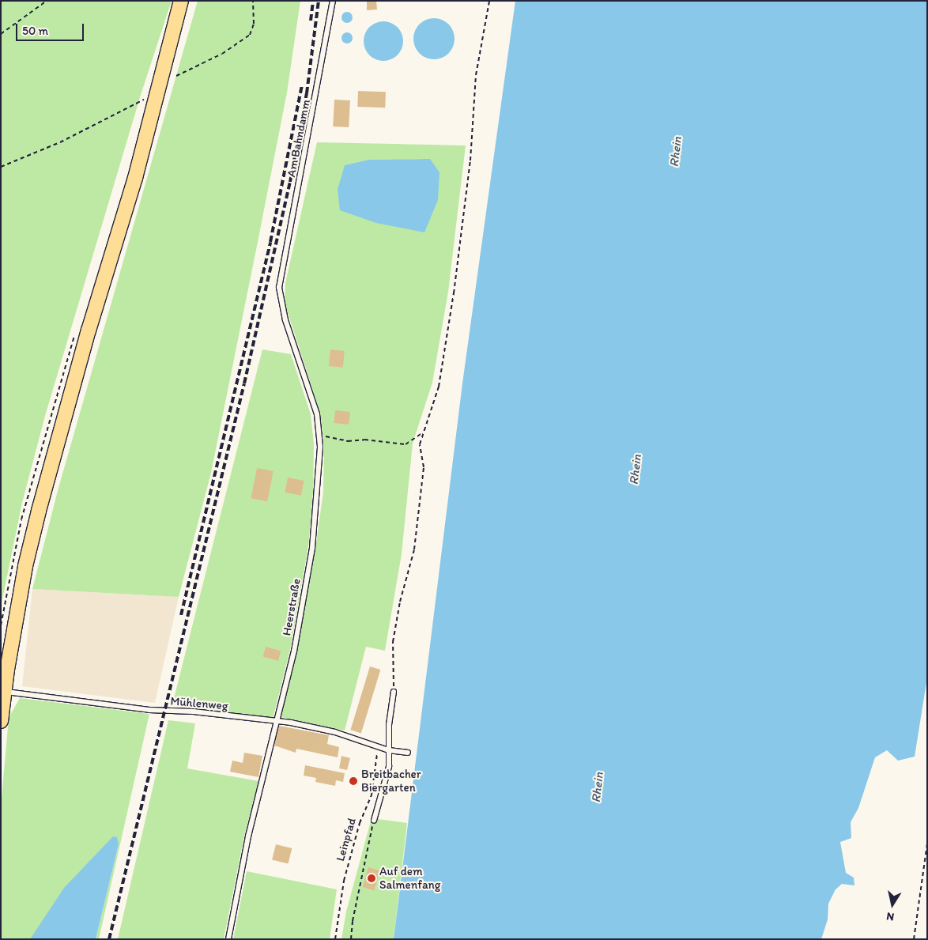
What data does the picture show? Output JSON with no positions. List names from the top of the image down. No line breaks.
{"streets":{"lane":["Am Bahndamm","Heerstraße","Mühlenweg"],"path":["Leinpfad"]},"crossings":[["Am Bahndamm","Heerstraße"],["Heerstraße","Mühlenweg"],["Mühlenweg","Leinpfad"]],"water":["Rhein"],"places":["Breitbacher Biergarten","Auf dem Salmenfang"],"scale_bar":"50 m","north":"bottom"}
